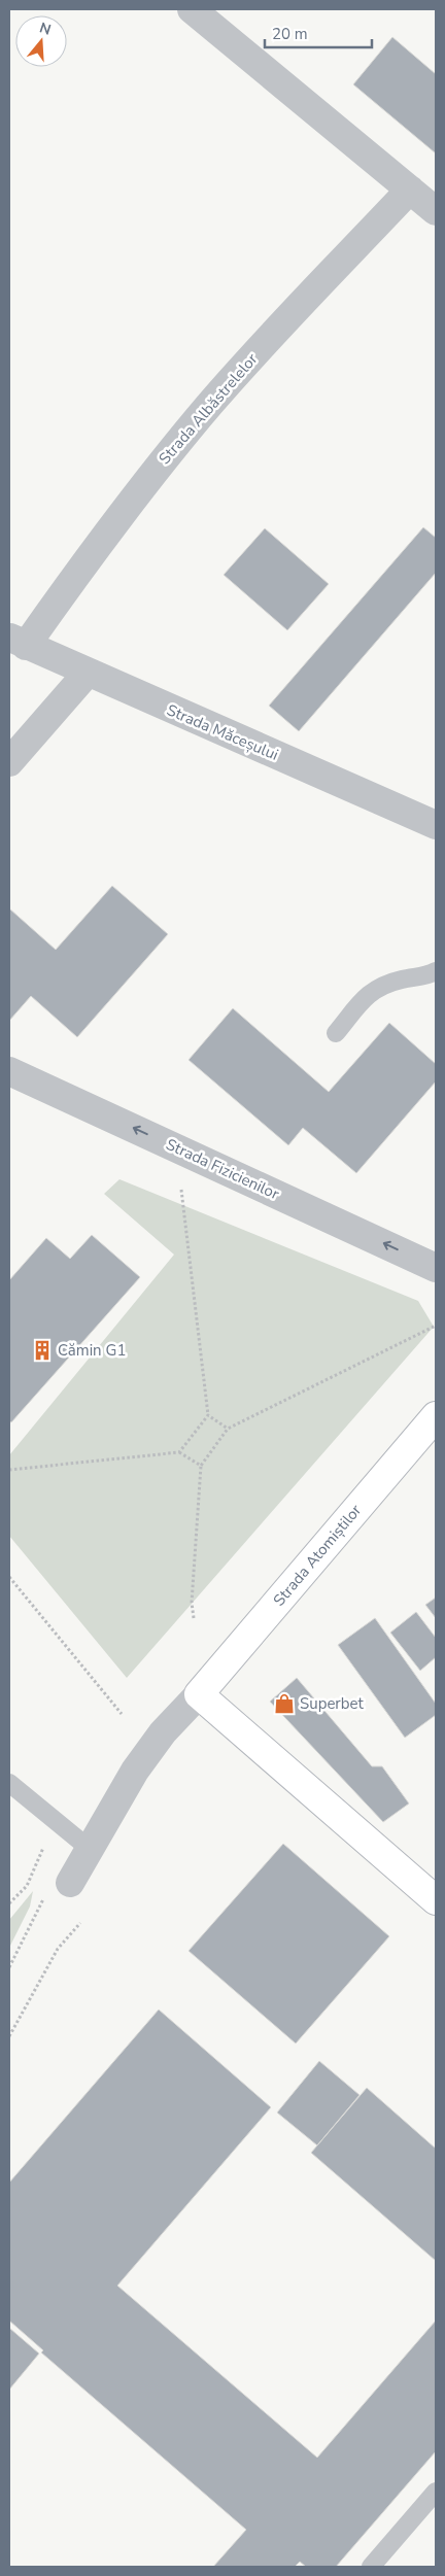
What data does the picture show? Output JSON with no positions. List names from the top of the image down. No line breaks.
{"streets":{"main road":["Strada Atomiștilor"],"street":["Strada Albăstrelelor","Strada Măceșului","Strada Fizicienilor"]},"crossings":[["Strada Albăstrelelor","Strada Măceșului"]],"one_way":["Strada Fizicienilor"],"places":{"building":["Cămin G1"],"shop":["Superbet"]},"scale_bar":"20 m","north":"top"}
